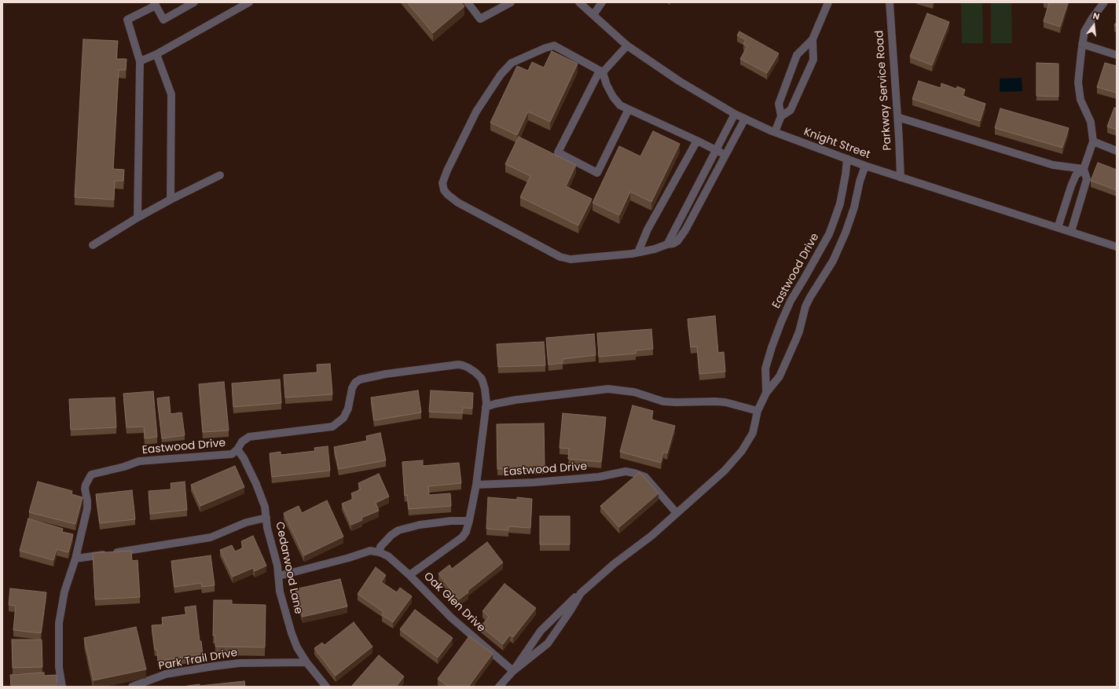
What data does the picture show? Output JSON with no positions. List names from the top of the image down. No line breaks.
{"streets":{"street":["Parkway Service Road","Knight Street","Eastwood Drive","Cedarwood Lane","Oak Glen Drive","Park Trail Drive"]},"crossings":[["Parkway Service Road","Knight Street"],["Knight Street","Eastwood Drive"],["Eastwood Drive","Cedarwood Lane"],["Eastwood Drive","Oak Glen Drive"],["Cedarwood Lane","Park Trail Drive"]],"north":"top"}
